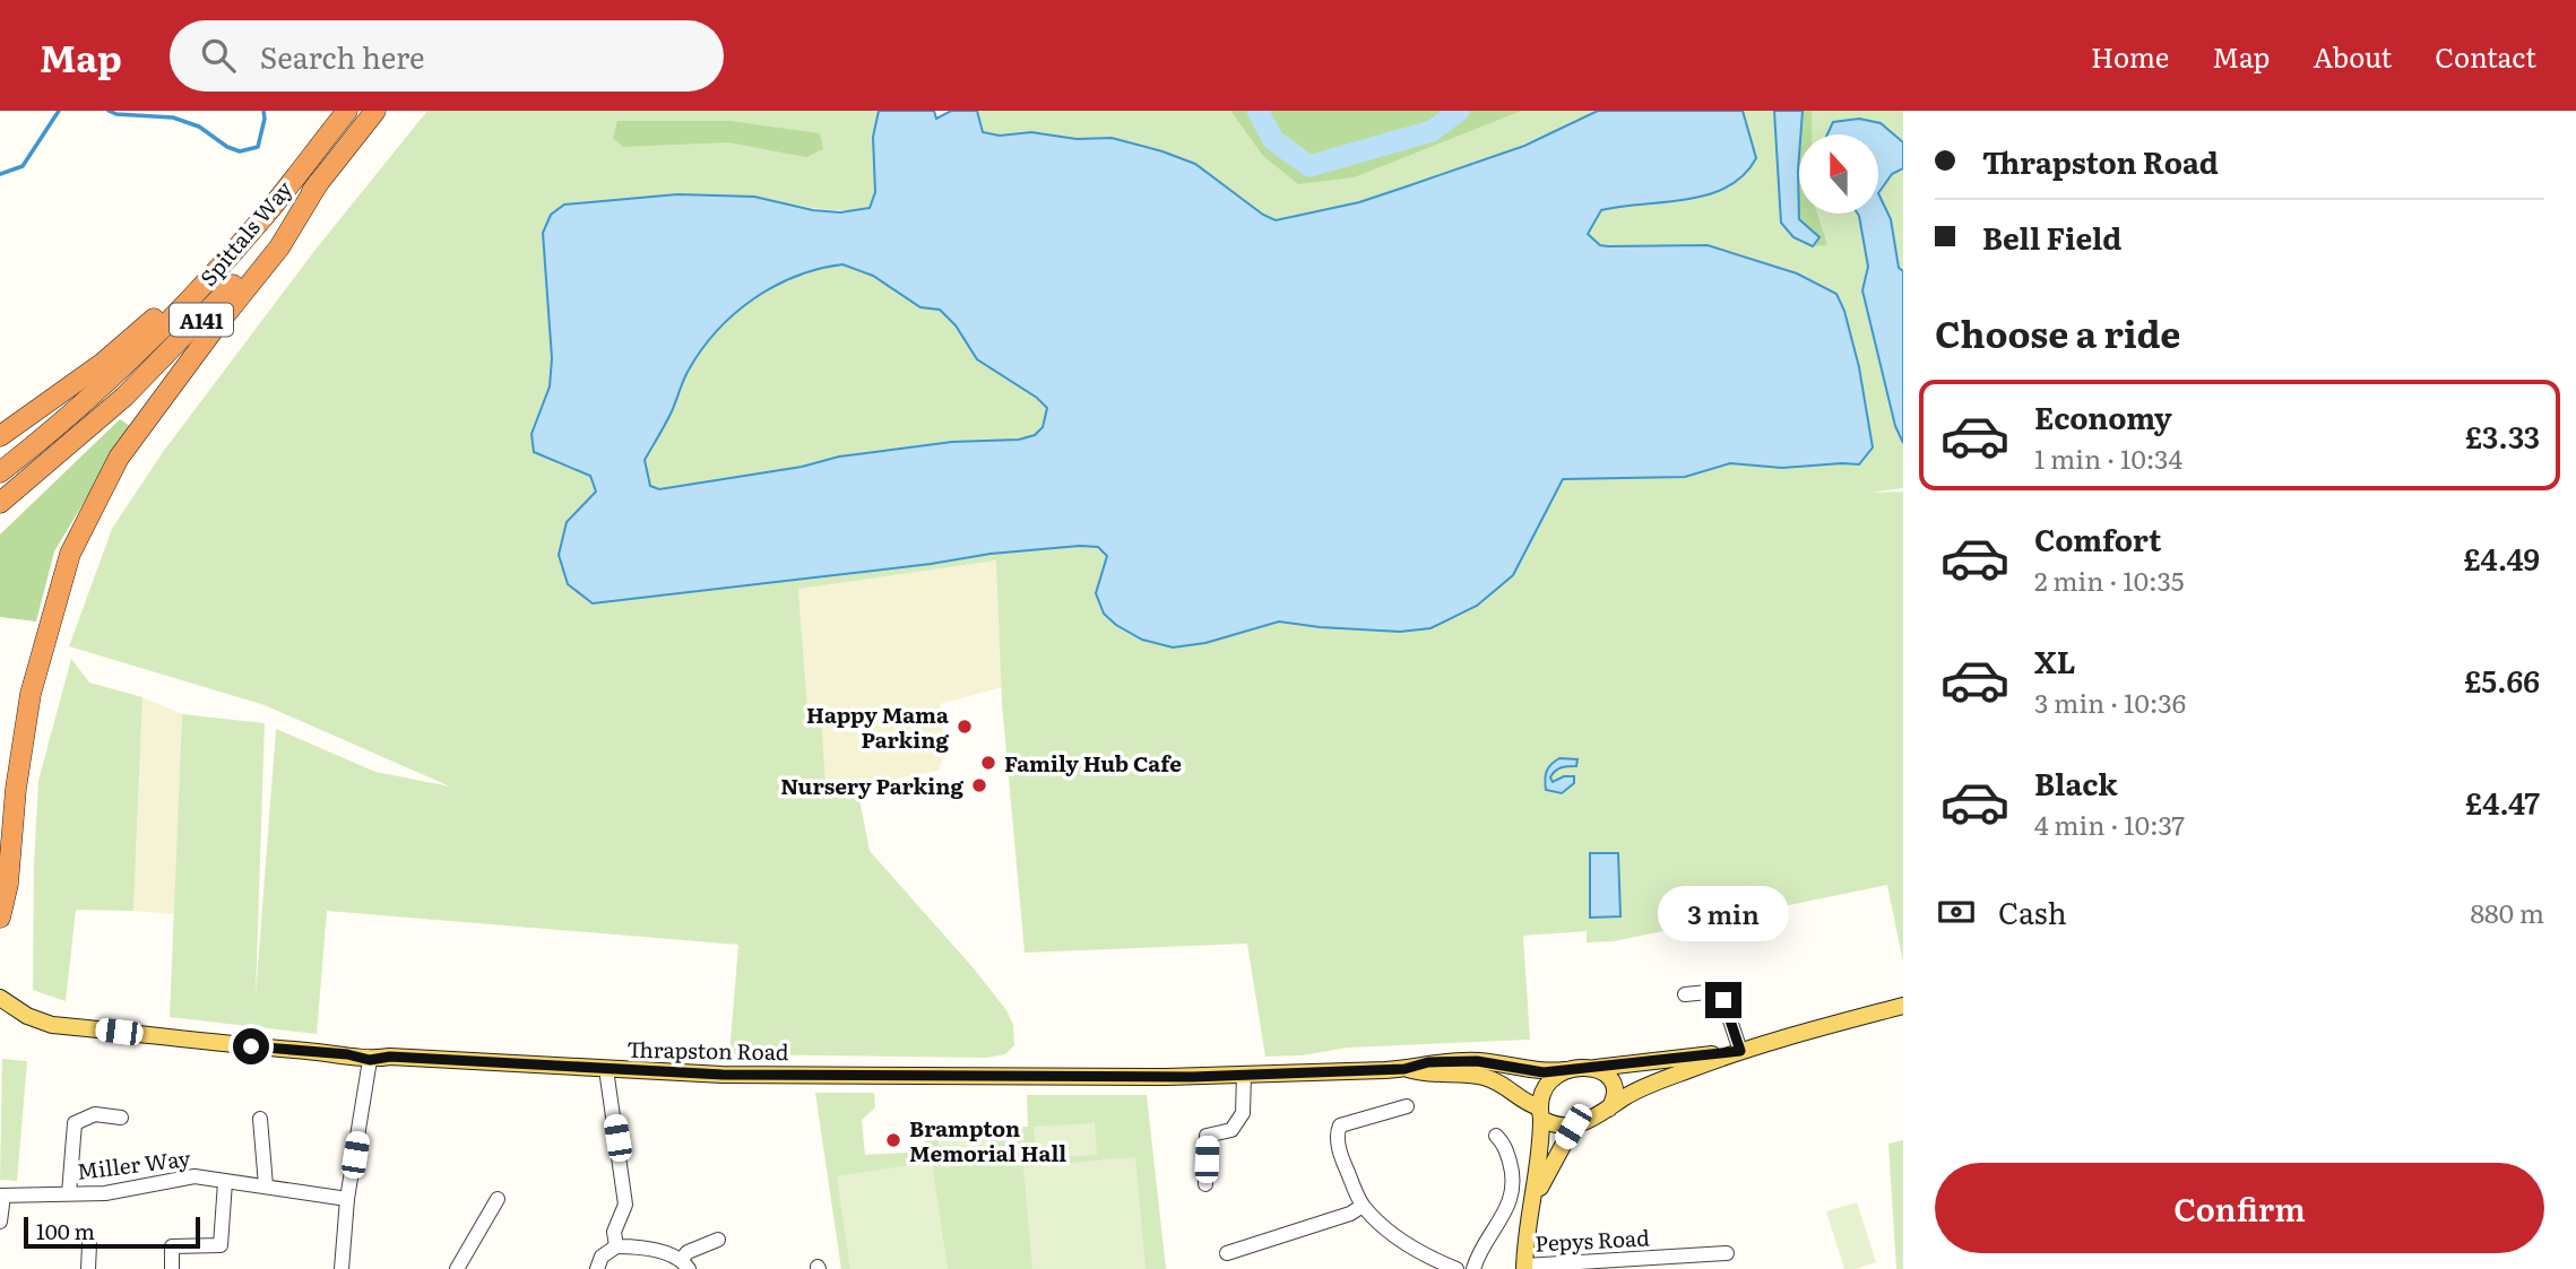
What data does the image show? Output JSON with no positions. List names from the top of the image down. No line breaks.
{"streets":{"highway":["Spittals Way","A141"],"main road":["Thrapston Road"],"street":["Miller Way","Pepys Road"]},"places":["Happy Mama Parking","Family Hub Cafe","Nursery Parking","Brampton Memorial Hall"],"scale_bar":"100 m","north":"top","page":{"header":"Map","search":"Search here","nav":["Home","Map","About","Contact"],"banner":["Thrapston Road","Bell Field"],"heading":"Choose a ride","list":[{"name":"Economy","note":"1 min · 10:34","value":"£3.33"},{"name":"Comfort","note":"2 min · 10:35","value":"£4.49"},{"name":"XL","note":"3 min · 10:36","value":"£5.66"},{"name":"Black","note":"4 min · 10:37","value":"£4.47"}],"pay":["Cash","880 m"],"bubble":"3 min","buttons":"Confirm","scale":"100 m"}}
